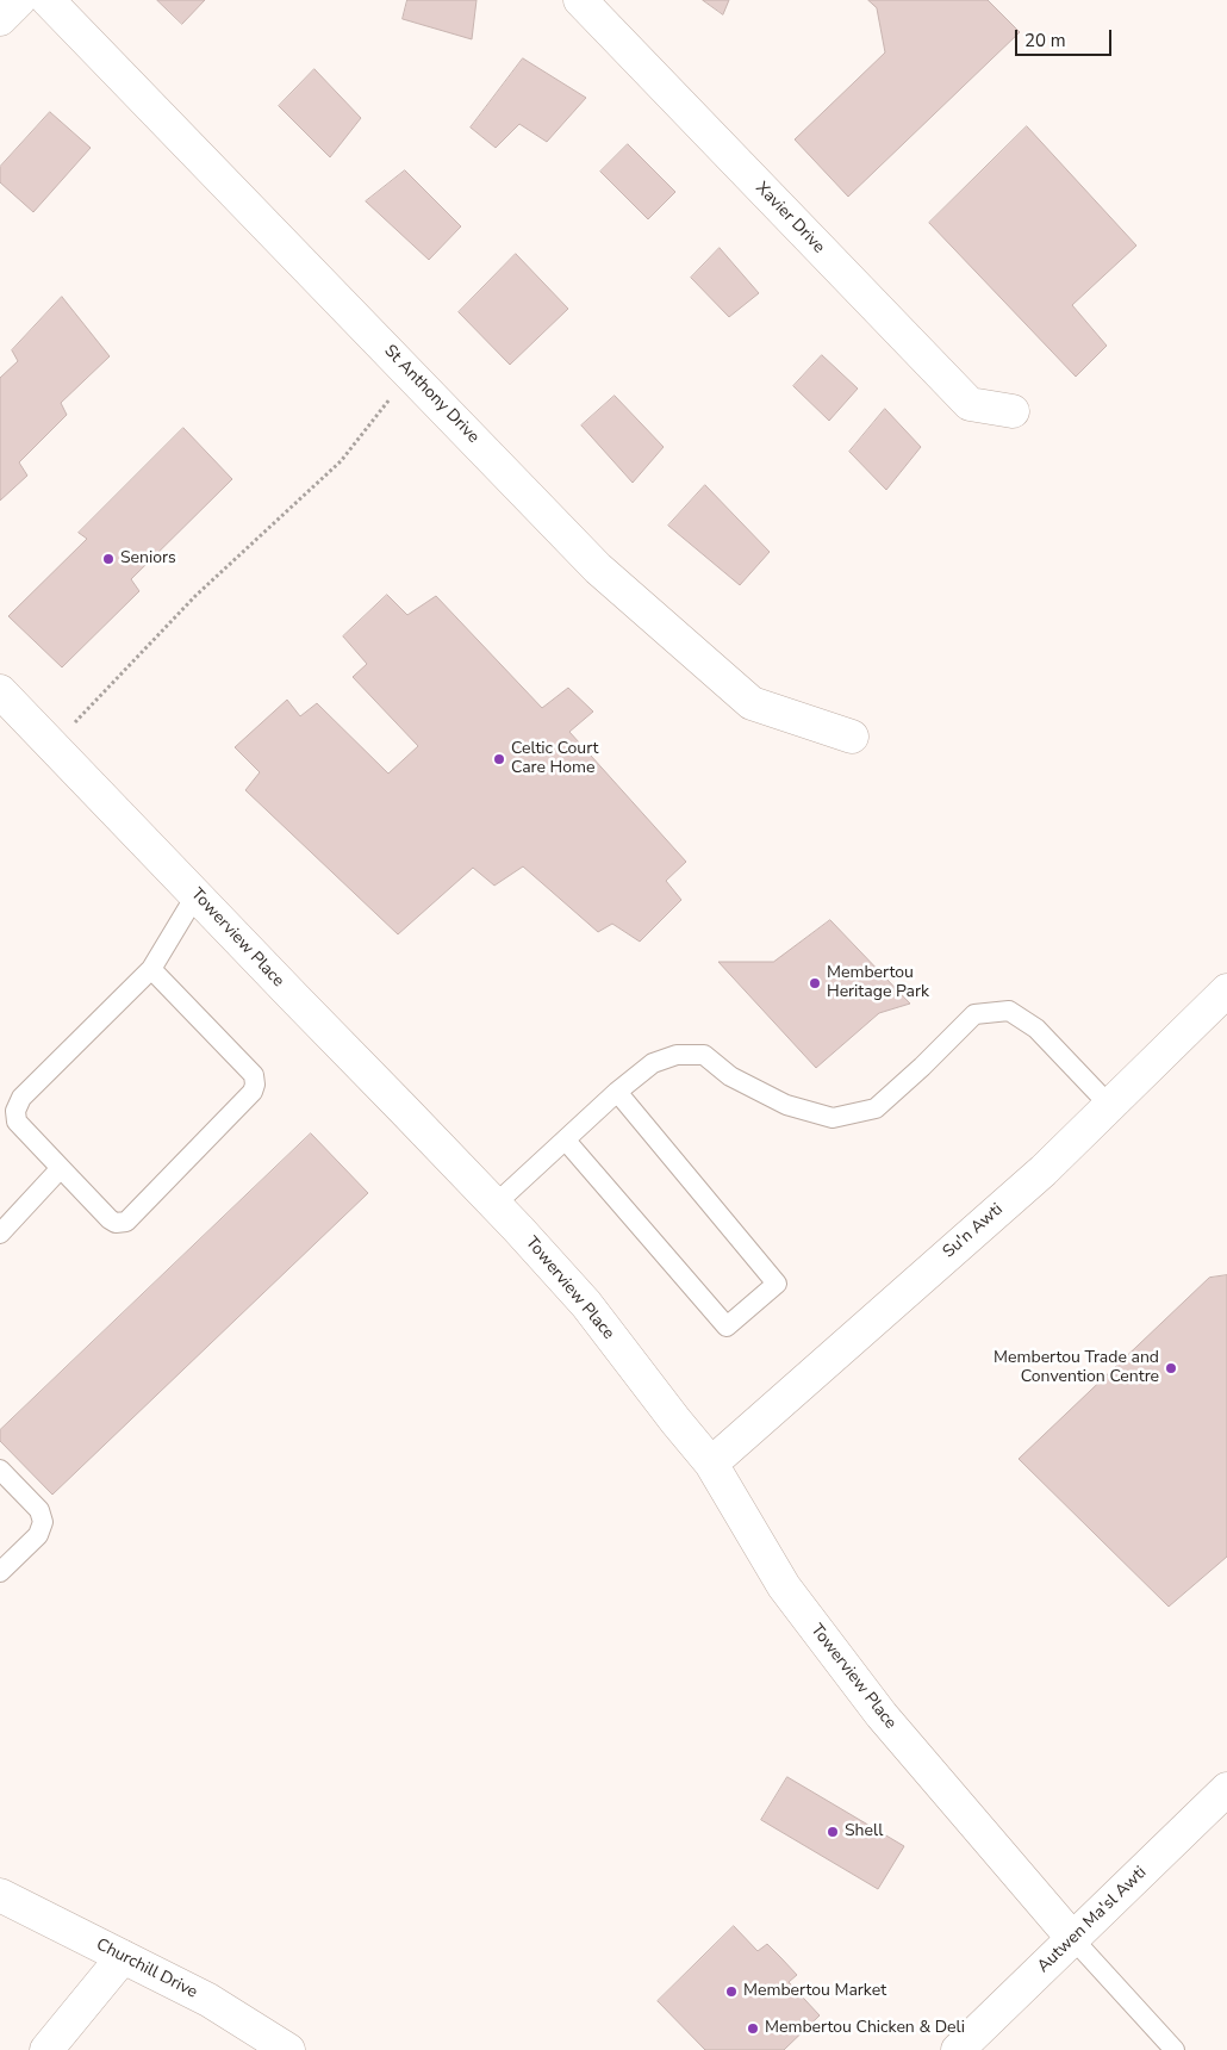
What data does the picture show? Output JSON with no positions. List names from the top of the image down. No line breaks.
{"streets":{"street":["Xavier Drive","St Anthony Drive","Towerview Place","Su'n Awti","Autwen Ma'sl Awti","Churchill Drive"]},"crossings":[["Towerview Place","Su'n Awti"],["Towerview Place","Autwen Ma'sl Awti"]],"places":["Seniors","Celtic Court Care Home","Membertou Heritage Park","Membertou Trade and Convention Centre","Shell","Membertou Market","Membertou Chicken & Deli"],"scale_bar":"20 m"}
